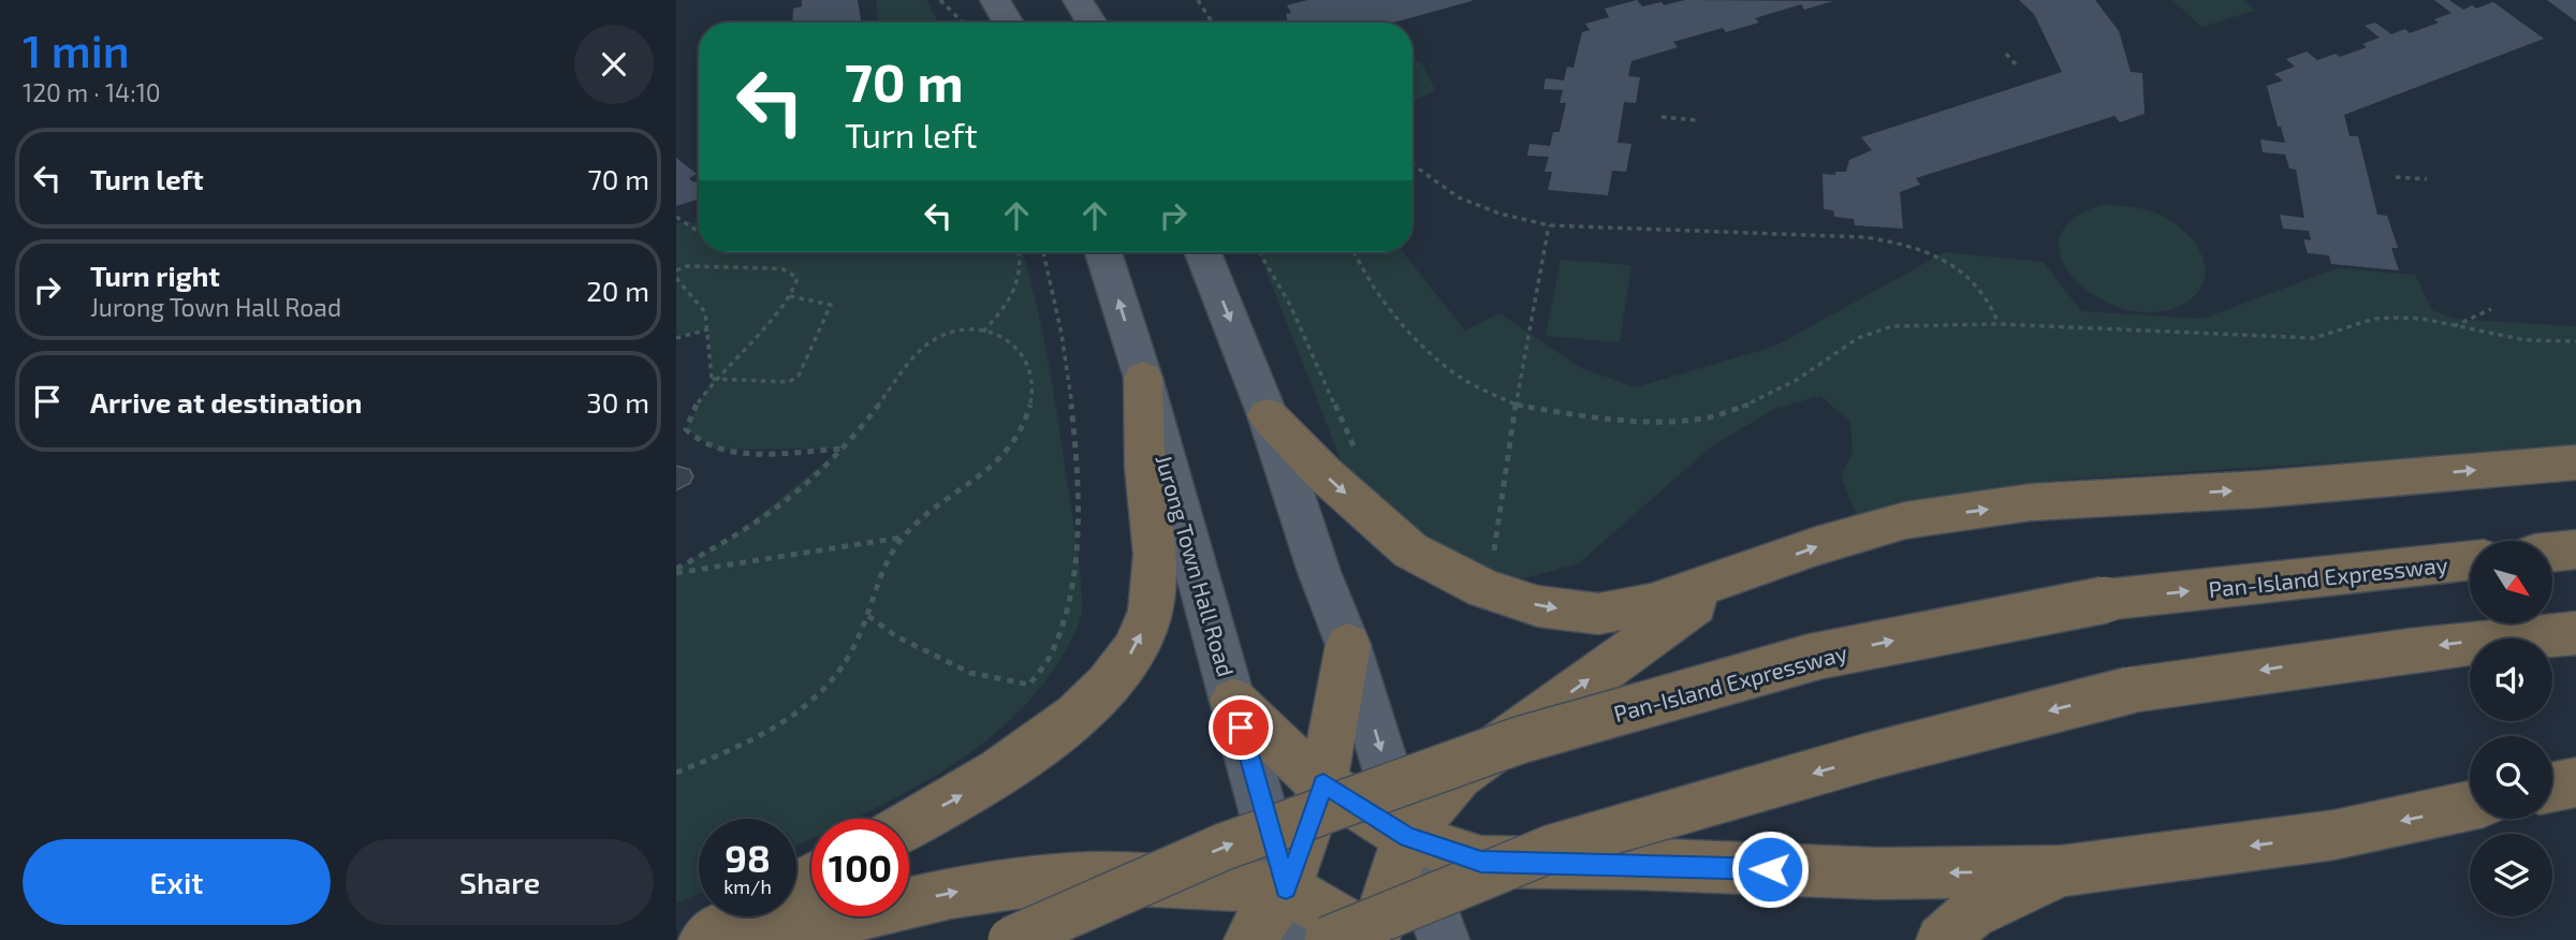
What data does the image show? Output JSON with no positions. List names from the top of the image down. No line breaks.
{"streets":{"highway":["Pan-Island Expressway"],"main road":["Jurong Town Hall Road"]},"north":"bottom right","page":{"heading":["1 min","120 m · 14:10"],"turn":["70 m","Turn left"],"list":[{"name":"Turn left","value":"70 m"},{"name":"Turn right","note":"Jurong Town Hall Road","value":"20 m"},{"name":"Arrive at destination","value":"30 m"}],"speed":"98 km/h","limit":"100","buttons":["Exit","Share"]}}
